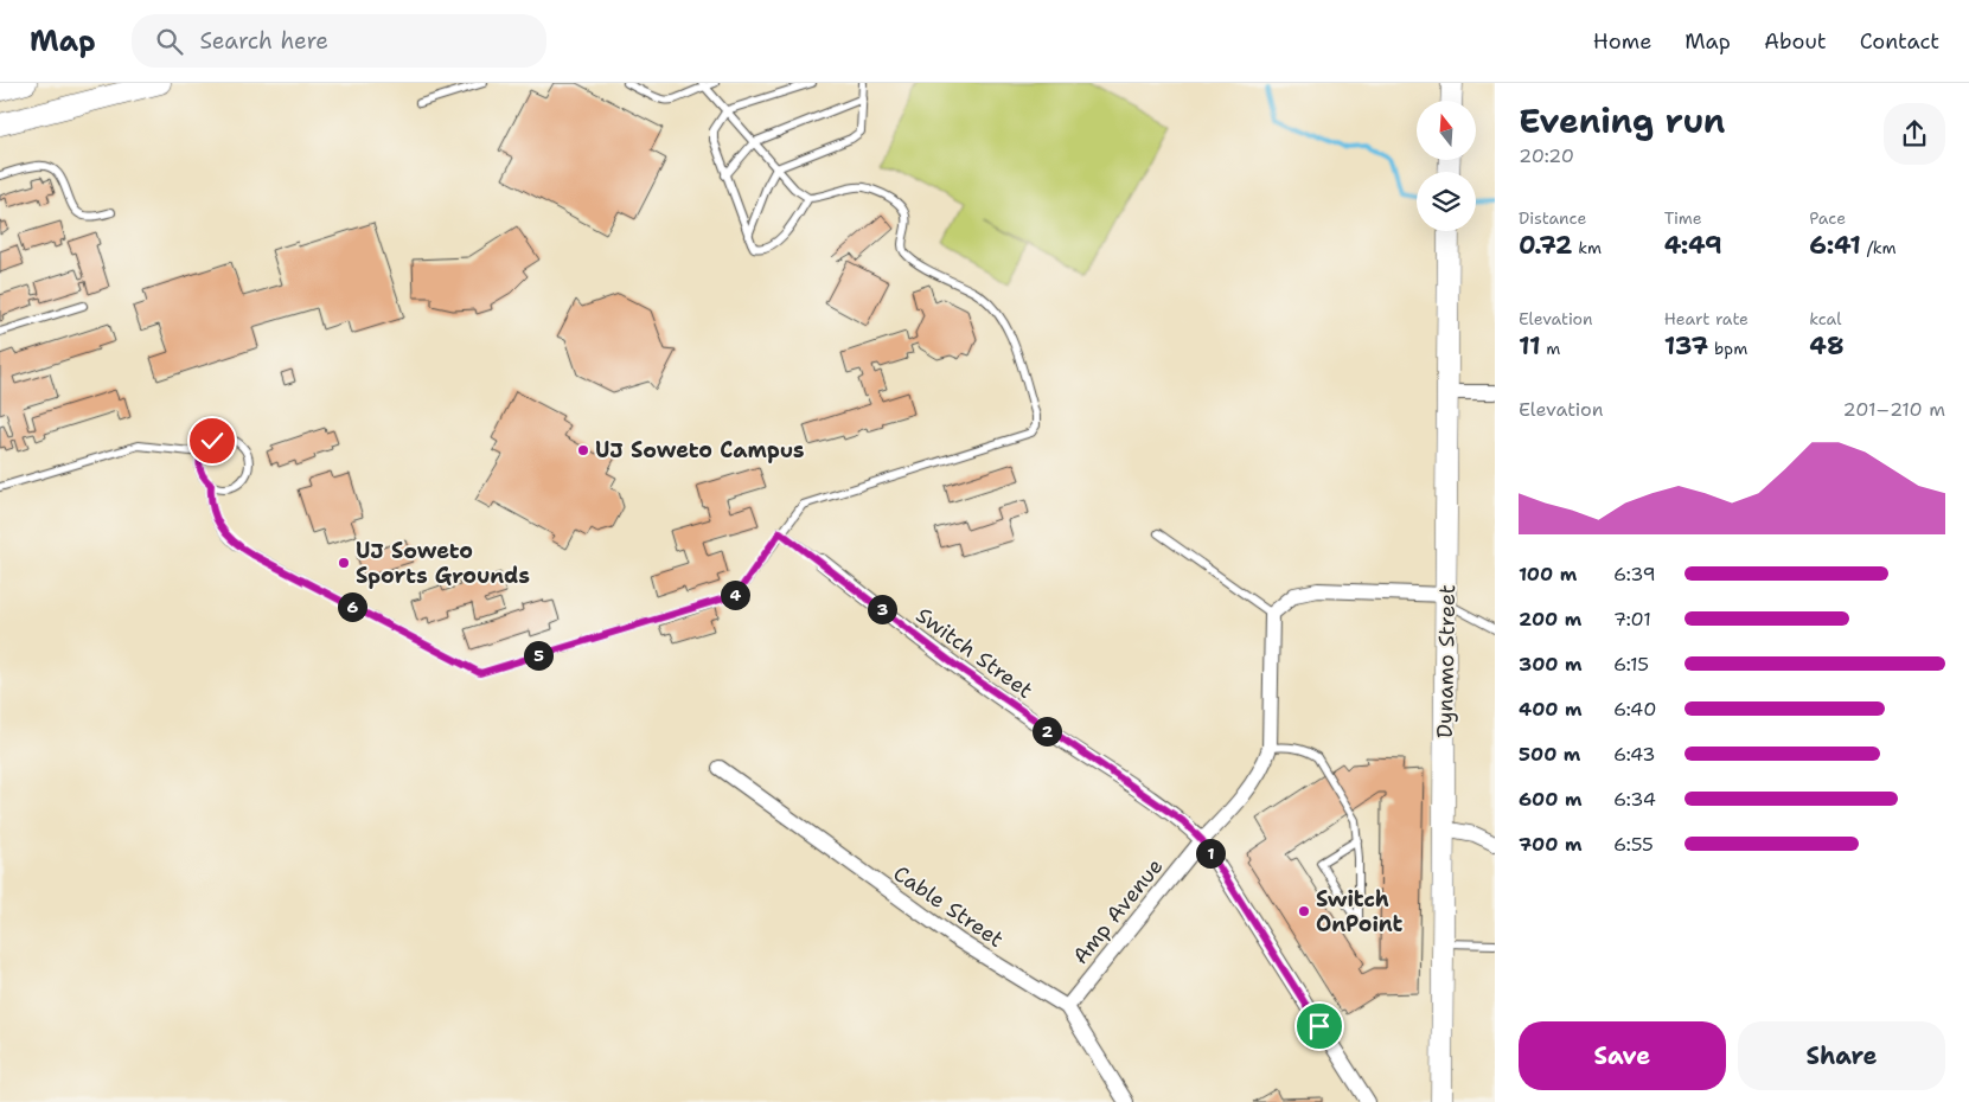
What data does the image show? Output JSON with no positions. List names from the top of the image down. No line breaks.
{"streets":{"street":["Switch Street","Dynamo Street","Cable Street","Amp Avenue"]},"crossings":[["Switch Street","Amp Avenue"],["Cable Street","Amp Avenue"]],"places":["UJ Soweto Campus","UJ Soweto Sports Grounds","Switch OnPoint"],"north":"top","page":{"header":"Map","search":"Search here","nav":["Home","Map","About","Contact"],"heading":["Evening run","20:20"],"stats":[["Distance","0.72 km"],["Time","4:49"],["Pace","6:41 /km"],["Elevation","11 m"],["Heart rate","137 bpm"],["kcal","48"]],"chart":["Elevation","201–210 m"],"list":[{"name":"100 m","note":"6:39"},{"name":"200 m","note":"7:01"},{"name":"300 m","note":"6:15"},{"name":"400 m","note":"6:40"},{"name":"500 m","note":"6:43"},{"name":"600 m","note":"6:34"},{"name":"700 m","note":"6:55"}],"pins":["4","6","3","5","2","1"],"buttons":["Save","Share"]}}
